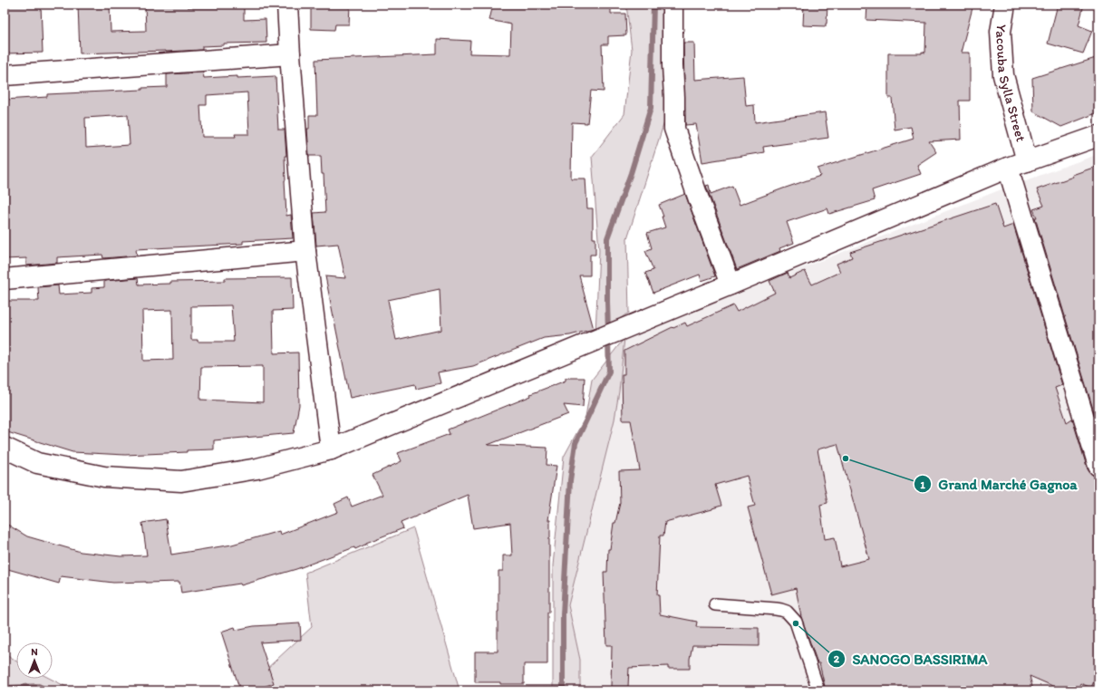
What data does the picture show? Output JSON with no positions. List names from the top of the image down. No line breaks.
{"streets":{"street":["Yacouba Sylla Street"]},"places":["Grand Marché Gagnoa","SANOGO BASSIRIMA"],"north":"top"}
